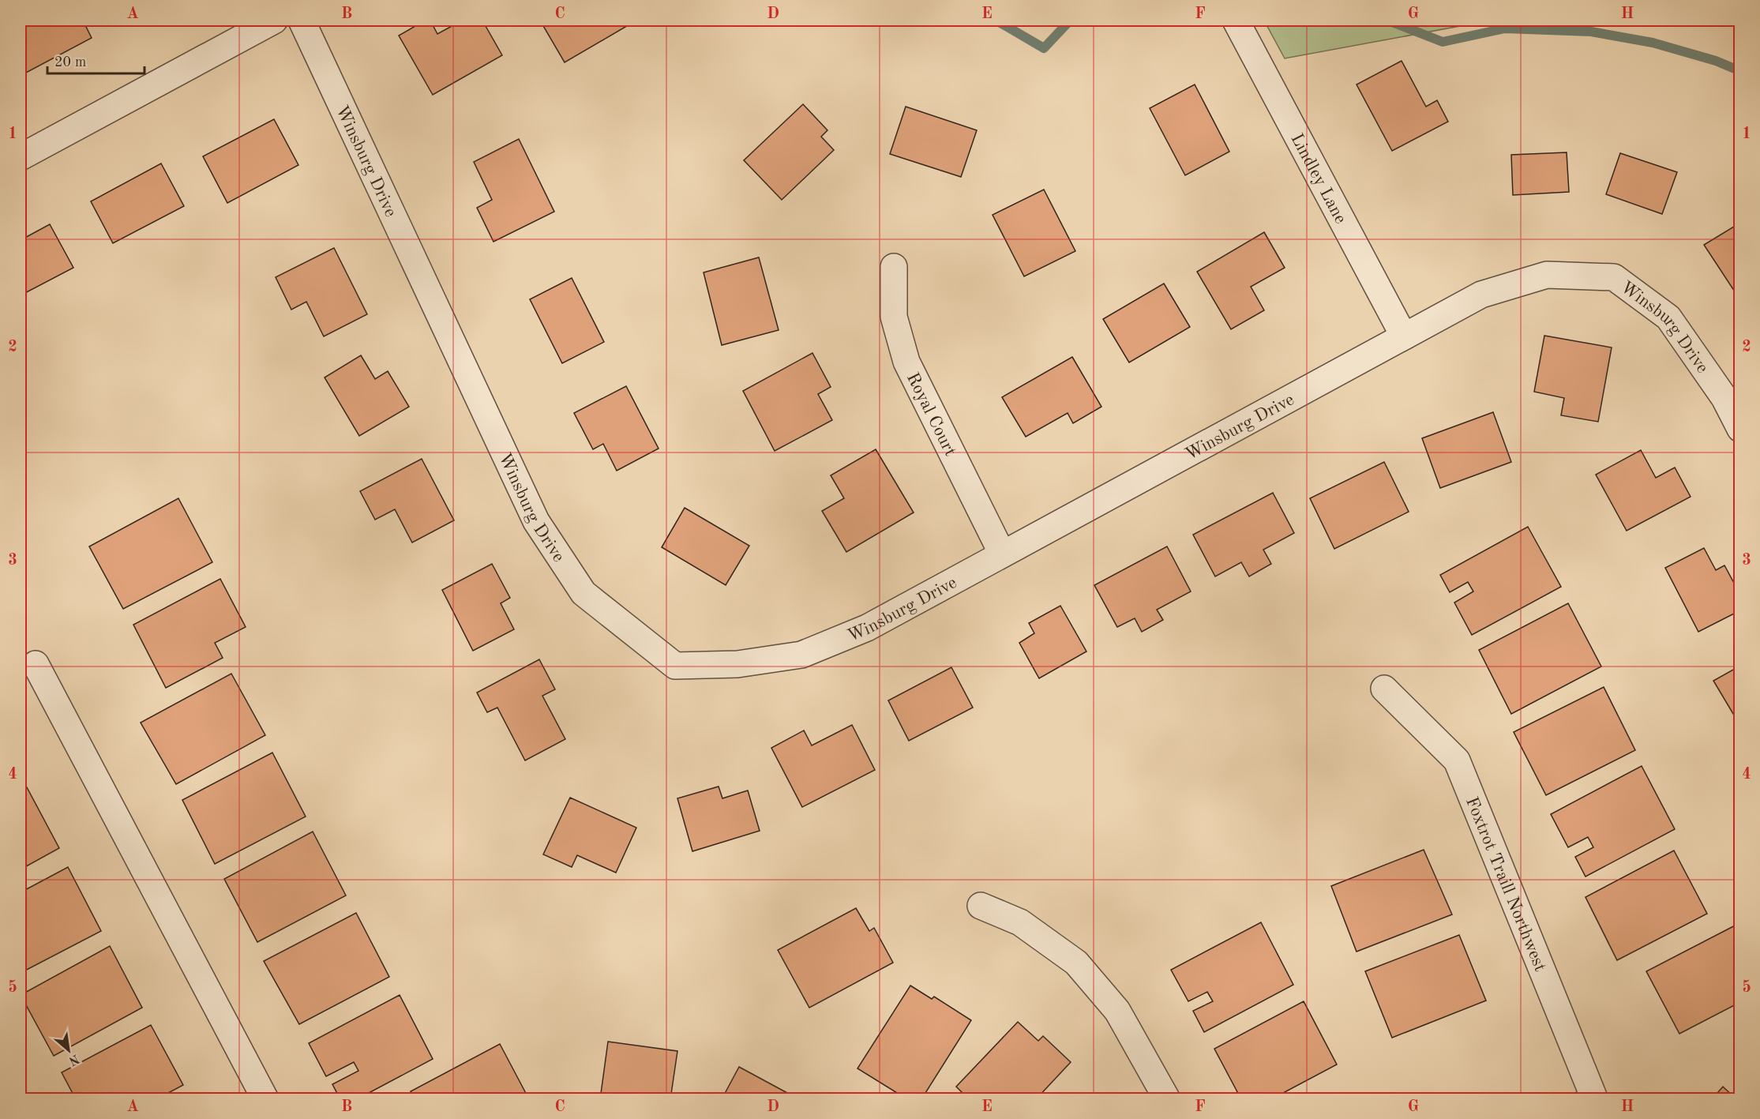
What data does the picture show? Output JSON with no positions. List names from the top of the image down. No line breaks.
{"streets":{"street":["Winsburg Drive","Lindley Lane","Royal Court","Foxtrot Traill Northwest"]},"crossings":[["Winsburg Drive","Lindley Lane"],["Winsburg Drive","Royal Court"]],"scale_bar":"20 m","north":"bottom right","grid":{"columns":["A","B","C","D","E","F","G","H"],"rows":["1","2","3","4","5"]}}
